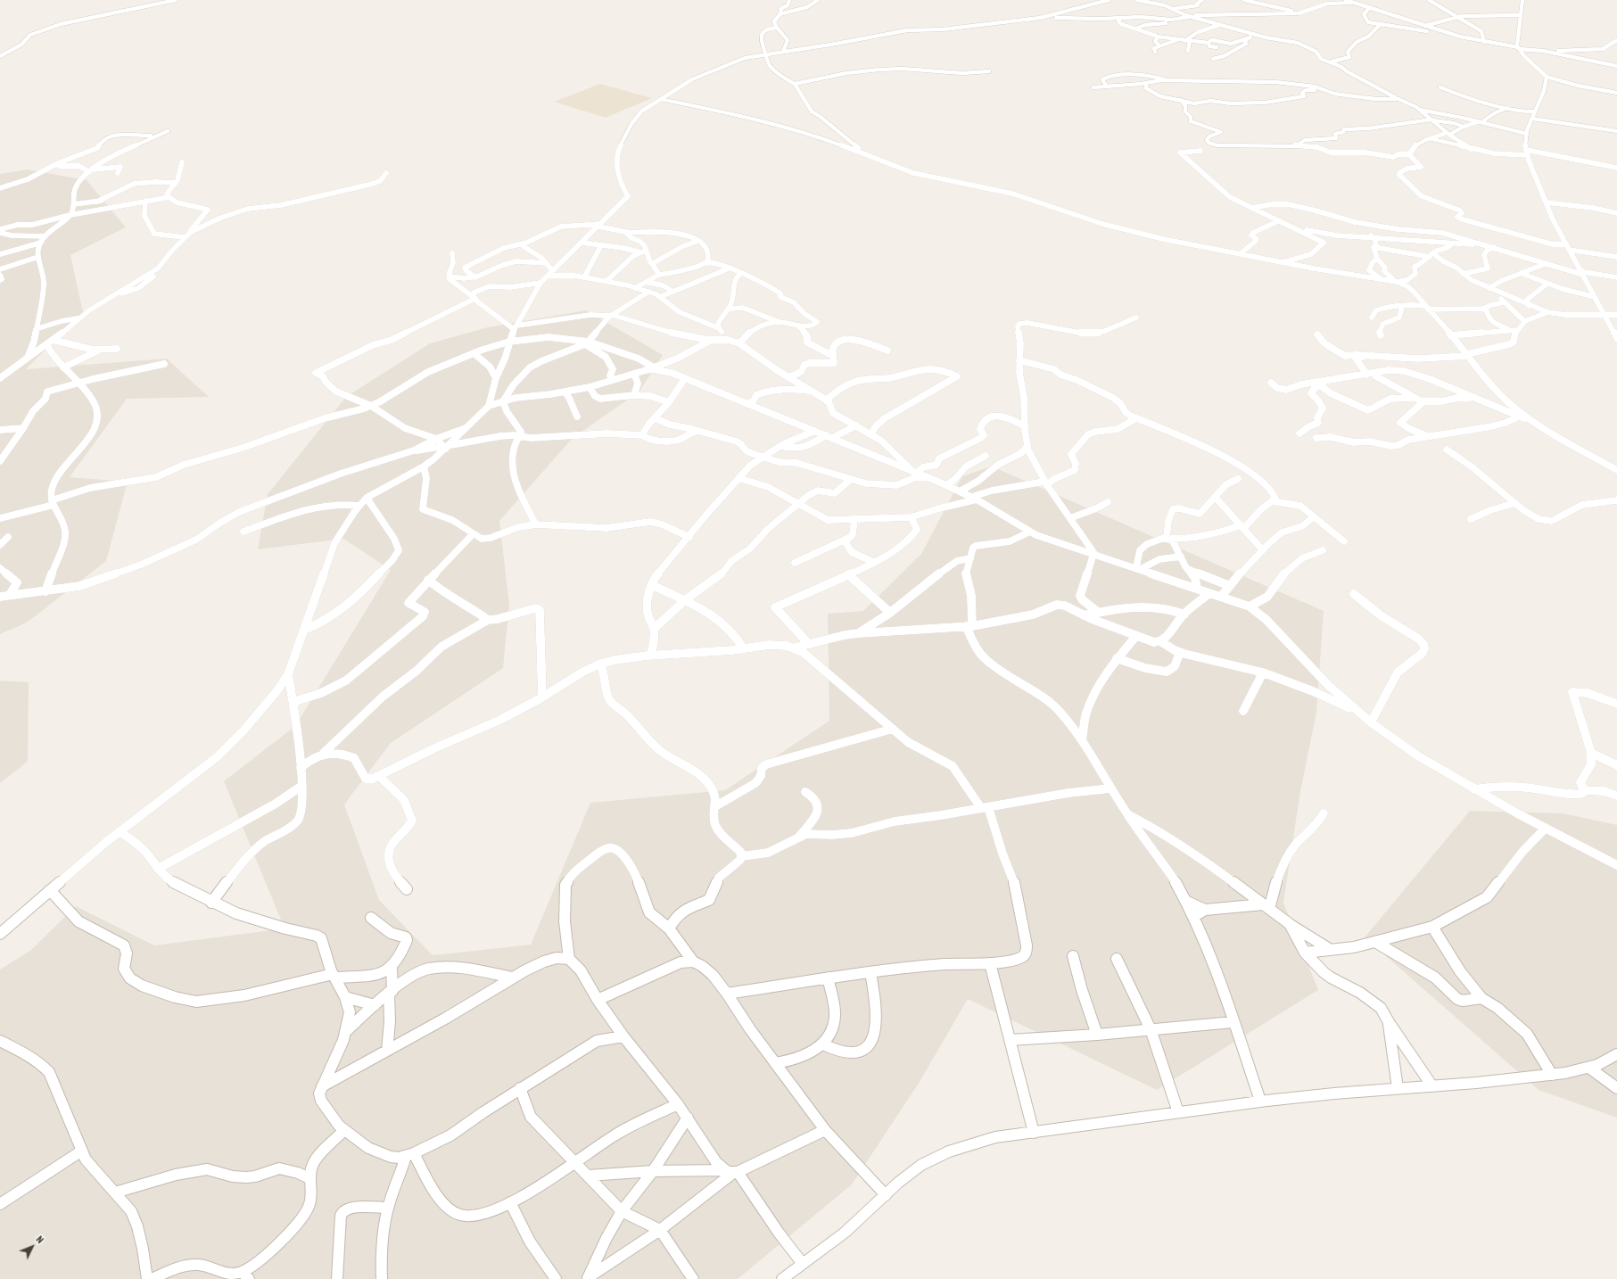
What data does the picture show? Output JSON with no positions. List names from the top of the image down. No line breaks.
{"north":"top right"}
